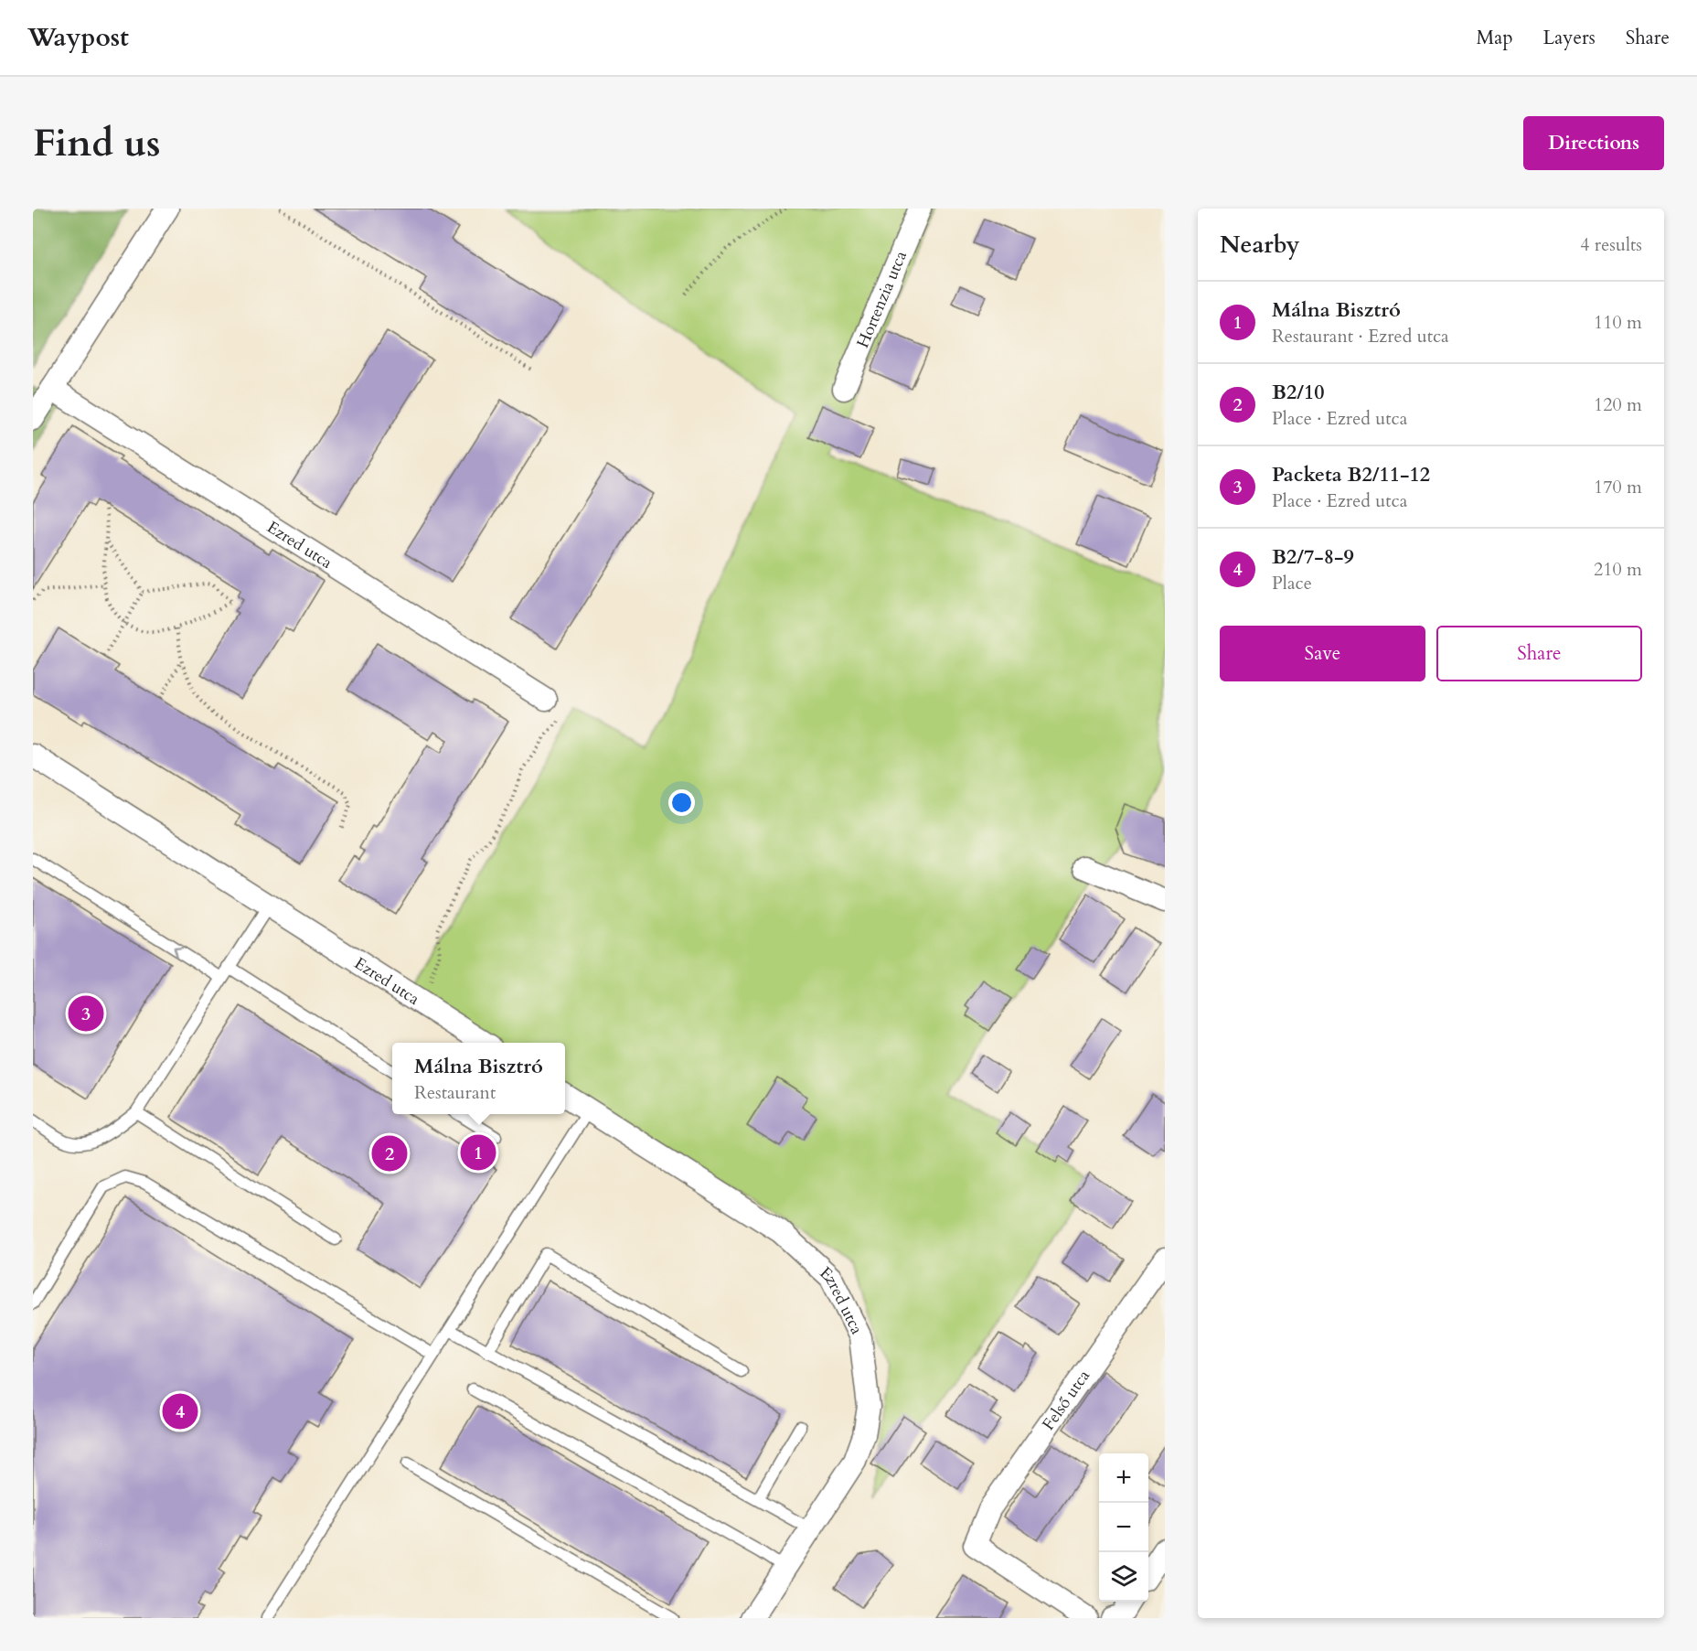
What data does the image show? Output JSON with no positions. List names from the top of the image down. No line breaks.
{"streets":{"street":["Hortenzia utca","Ezred utca","Felső utca"]},"page":{"header":"Waypost","nav":["Map","Layers","Share"],"buttons":["Directions",["Save","Share"]],"title":"Find us","heading":["Nearby","4 results"],"list":[{"mark":"1","name":"Málna Bisztró","note":"Restaurant · Ezred utca","value":"110 m"},{"mark":"2","name":"B2/10","note":"Place · Ezred utca","value":"120 m"},{"mark":"3","name":"Packeta B2/11-12","note":"Place · Ezred utca","value":"170 m"},{"mark":"4","name":"B2/7-8-9","note":"Place","value":"210 m"}],"pins":["3","1","2","4"],"popup":["Málna Bisztró","Restaurant"],"map_buttons":["+","−"]}}
